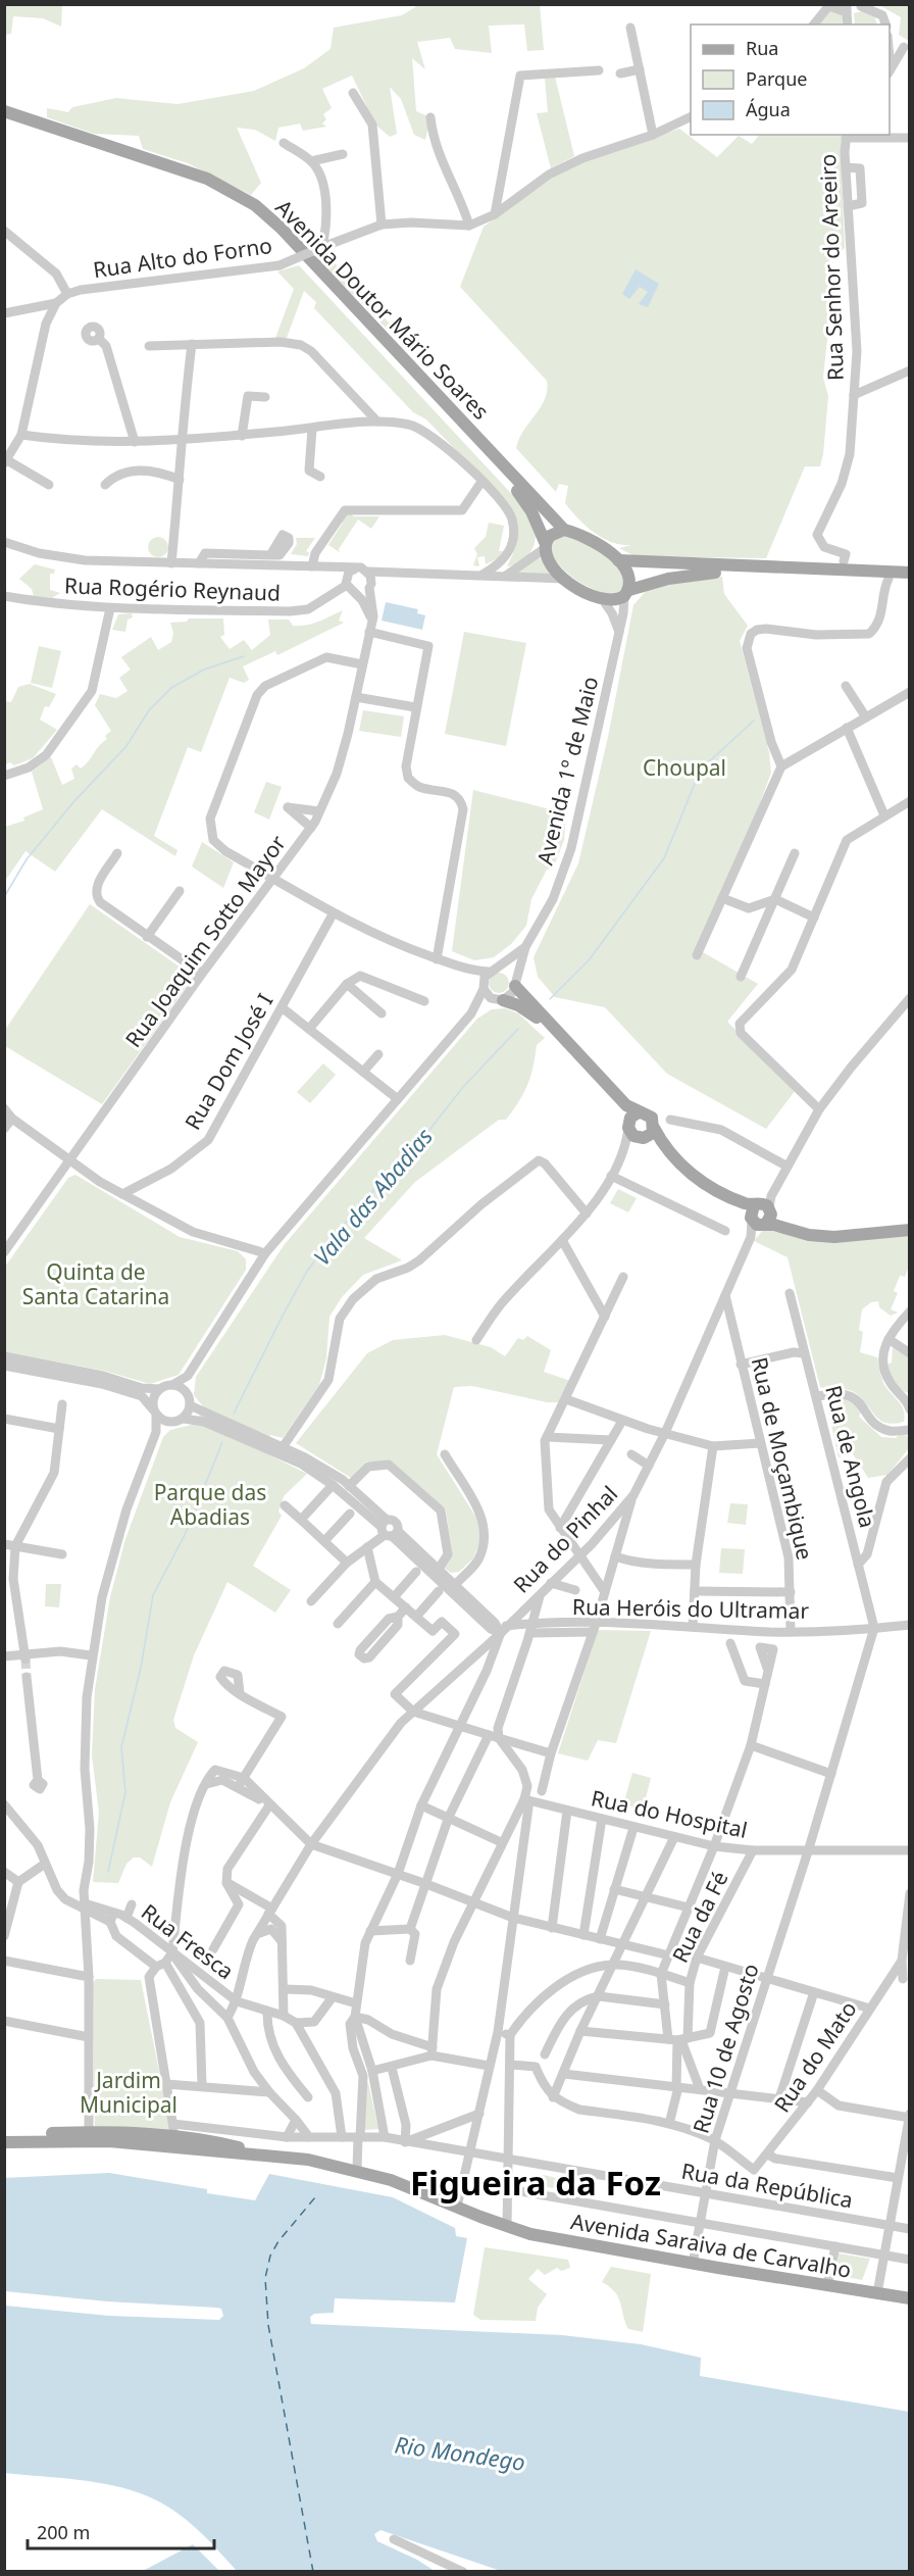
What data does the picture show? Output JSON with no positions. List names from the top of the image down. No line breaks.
{"streets":{"main road":["Avenida Doutor Mário Soares","Avenida Saraiva de Carvalho"],"street":["Rua Alto do Forno","Rua Senhor do Areeiro","Rua Rogério Reynaud","Avenida 1º de Maio","Rua Joaquim Sotto Mayor","Rua Dom José I","Rua de Angola","Rua de Moçambique","Rua do Pinhal","Rua Heróis do Ultramar","Rua do Hospital","Rua da Fé","Rua Fresca","Rua 10 de Agosto","Rua do Mato","Rua da República"]},"crossings":[["Rua de Angola","Rua Heróis do Ultramar"],["Rua de Angola","Rua 10 de Agosto"],["Rua de Moçambique","Rua do Pinhal"],["Rua de Moçambique","Rua Heróis do Ultramar"],["Rua do Pinhal","Rua Heróis do Ultramar"],["Rua do Pinhal","Rua Fresca"],["Rua Heróis do Ultramar","Rua 10 de Agosto"],["Rua do Hospital","Rua da Fé"],["Rua do Hospital","Rua 10 de Agosto"],["Rua 10 de Agosto","Rua do Mato"],["Rua 10 de Agosto","Rua da República"],["Rua 10 de Agosto","Avenida Saraiva de Carvalho"]],"districts":["Figueira da Foz"],"water":["Vala das Abadias","Rio Mondego"],"parks":["Choupal","Quinta de Santa Catarina","Parque das Abadias","Jardim Municipal"],"legend":["Rua","Parque","Água"],"scale_bar":"200 m"}
